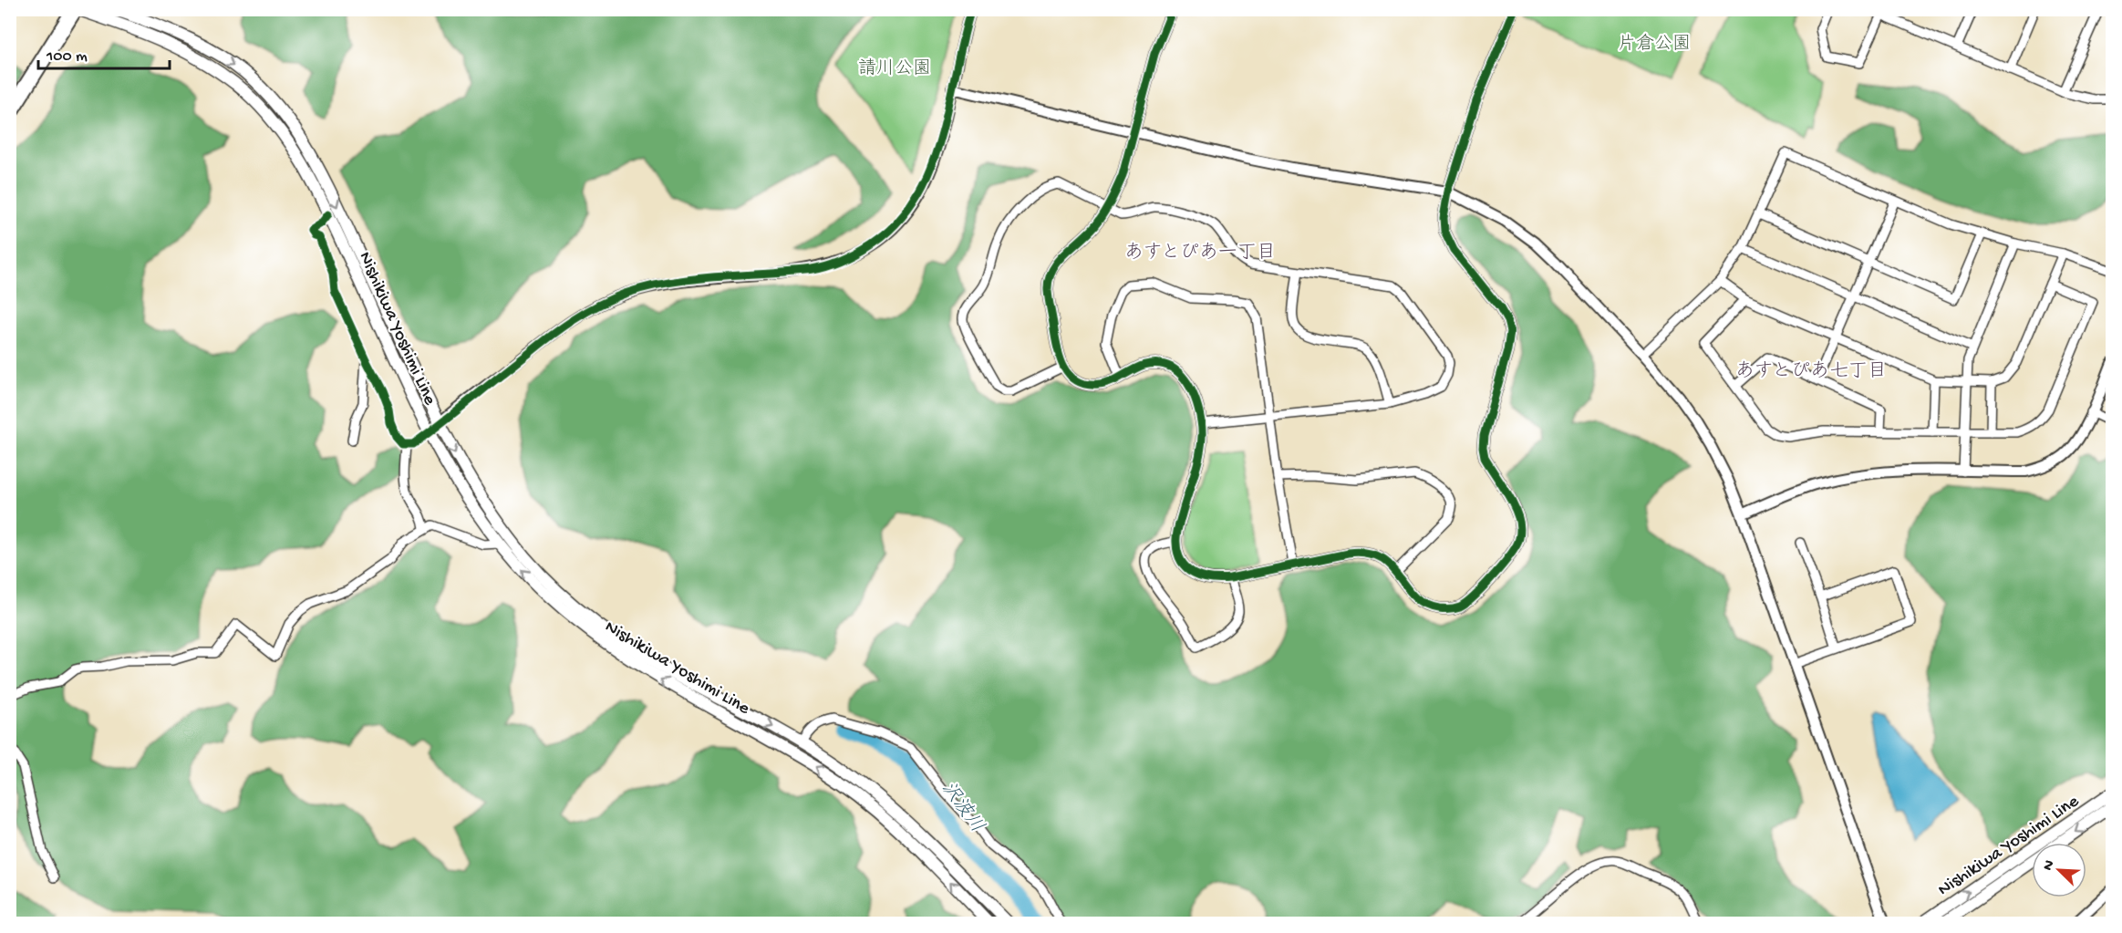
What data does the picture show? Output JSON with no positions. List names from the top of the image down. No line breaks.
{"streets":{"main road":["Nishikiwa Yoshimi Line"]},"districts":["あすとぴあ一丁目","あすとぴあ七丁目"],"water":["沢波川"],"parks":["片倉公園","請川公園"],"scale_bar":"100 m","north":"top left"}
